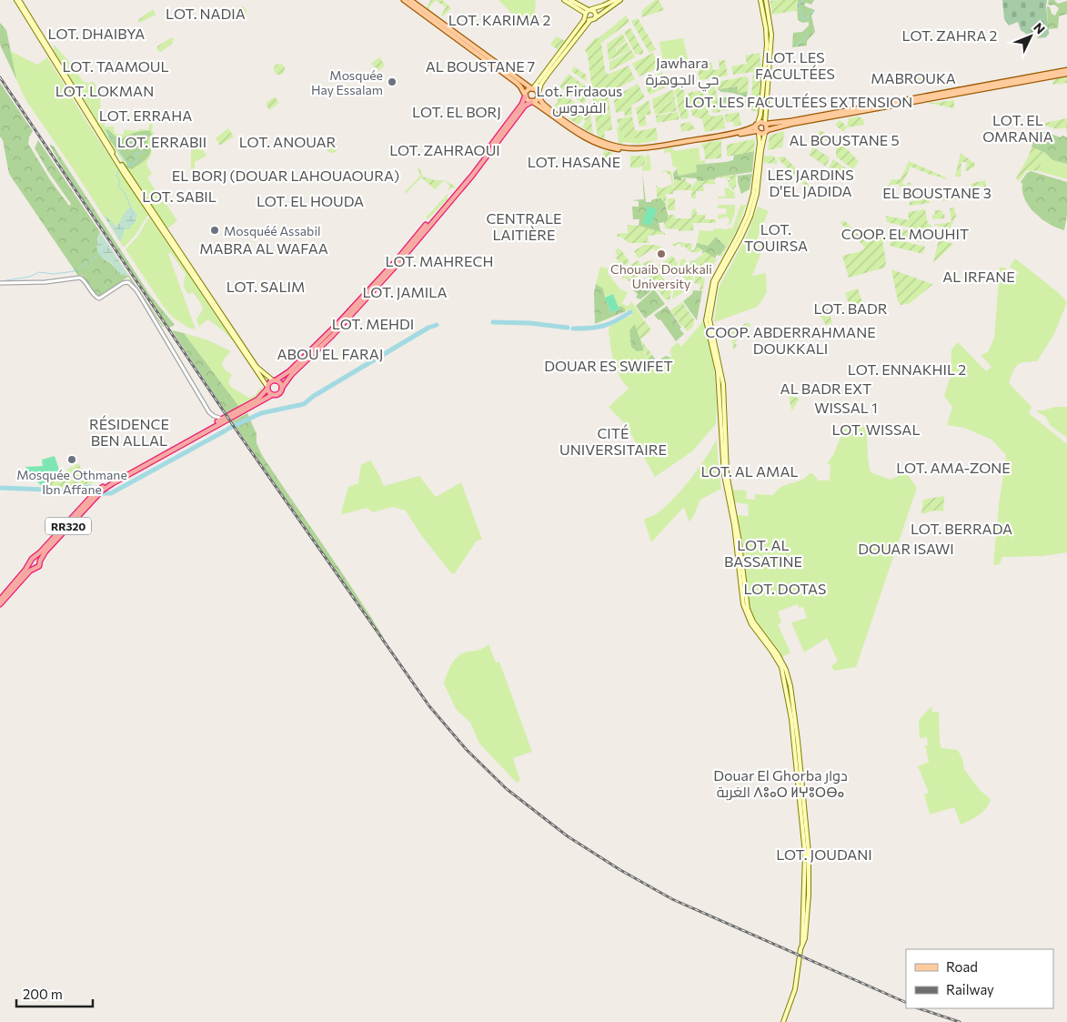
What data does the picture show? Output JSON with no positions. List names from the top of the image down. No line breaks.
{"streets":{"highway":["RR320"]},"districts":["LOT. NADIA","LOT. KARIMA 2","LOT. DHAIBYA","LOT. ZAHRA 2","LOT. LES FACULTÉES","Jawhara حي الجوهرة","LOT. TAAMOUL","AL BOUSTANE 7","MABROUKA","LOT. LOKMAN","Lot. Firdaous الفردوس","LOT. LES FACULTÉES EXTENSION","LOT. EL BORJ","LOT. ERRAHA","LOT. EL OMRANIA","AL BOUSTANE 5","LOT. ERRABII","LOT. ANOUAR","LOT. ZAHRAOUI","LOT. HASANE","LES JARDINS D'EL JADIDA","EL BORJ (DOUAR LAHOUAOURA)","EL BOUSTANE 3","LOT. SABIL","LOT. EL HOUDA","CENTRALE LAITIÈRE","LOT. TOUIRSA","COOP. EL MOUHIT","MABRA AL WAFAA","LOT. MAHRECH","AL IRFANE","LOT. SALIM","LOT. JAMILA","LOT. BADR","LOT. MEHDI","COOP. ABDERRAHMANE DOUKKALI","ABOU EL FARAJ","DOUAR ES SWIFET","LOT. ENNAKHIL 2","AL BADR EXT","WISSAL 1","RÉSIDENCE BEN ALLAL","LOT. WISSAL","CITÉ UNIVERSITAIRE","LOT. AMA-ZONE","LOT. AL AMAL","LOT. BERRADA","LOT. AL BASSATINE","DOUAR ISAWI","LOT. DOTAS","Douar El Ghorba دوار الغربة ⴷⵓⴰⵔ ⵍⵖⵓⵔⴱⴰ","LOT. JOUDANI"],"places":["Mosquée Hay Essalam","Mosquéé Assabil","Chouaib Doukkali University","Mosquée Othmane Ibn Affane"],"legend":["Road","Railway"],"scale_bar":"200 m","north":"top right"}
